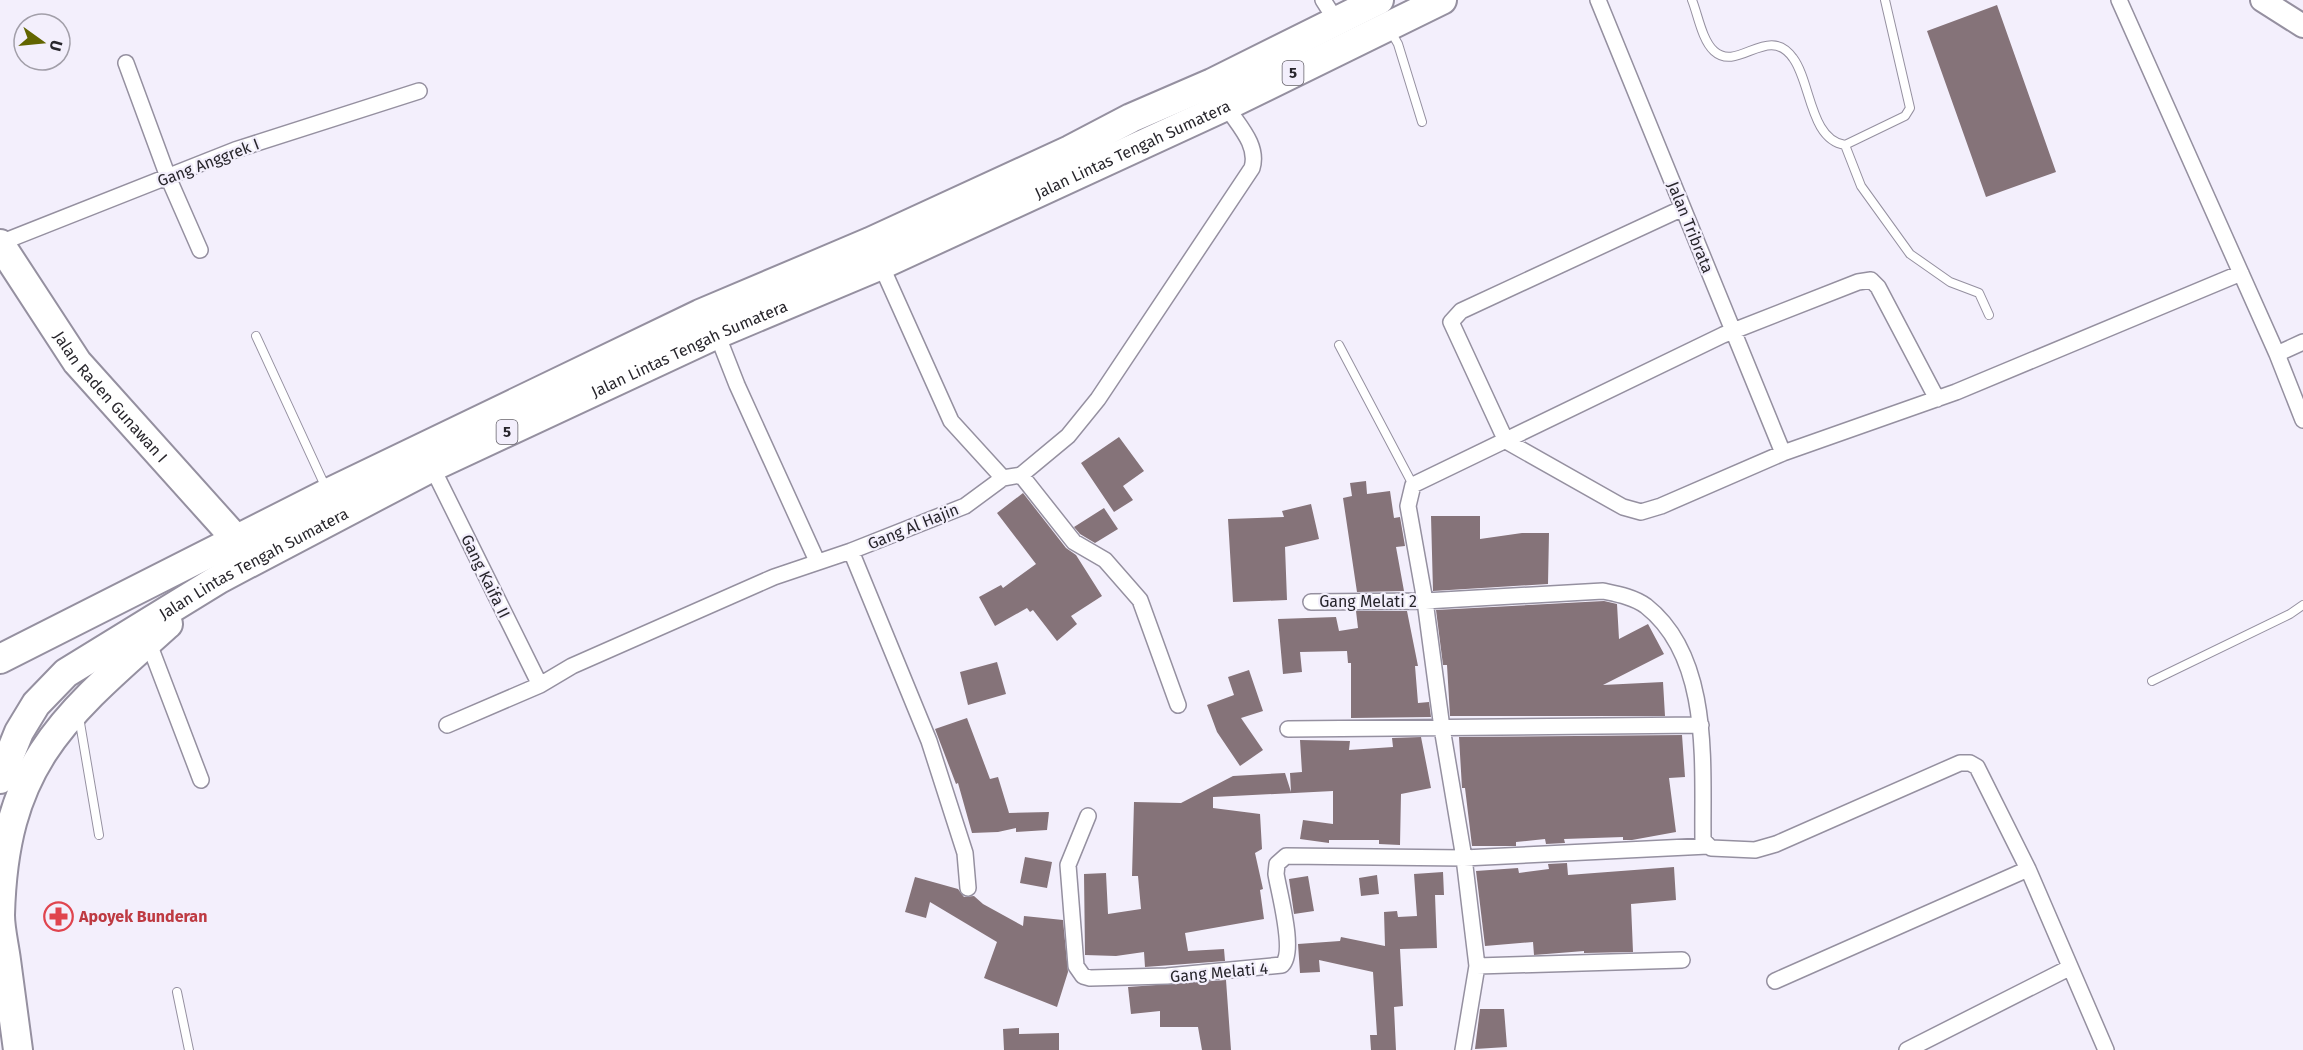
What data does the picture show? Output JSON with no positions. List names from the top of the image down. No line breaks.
{"streets":{"highway":["5","Jalan Lintas Tengah Sumatera","Jalan Raden Gunawan I"],"street":["Gang Anggrek I","Jalan Tribrata","Gang Al Hajin","Gang Kaifa II","Gang Melati 2","Gang Melati 4"]},"crossings":[["Jalan Lintas Tengah Sumatera","Jalan Raden Gunawan I"],["Jalan Lintas Tengah Sumatera","Gang Al Hajin"],["Jalan Lintas Tengah Sumatera","Gang Kaifa II"],["Gang Anggrek I","Jalan Raden Gunawan I"],["Gang Al Hajin","Gang Kaifa II"]],"places":{"pharmacy":["Apoyek Bunderan"]},"north":"right"}
